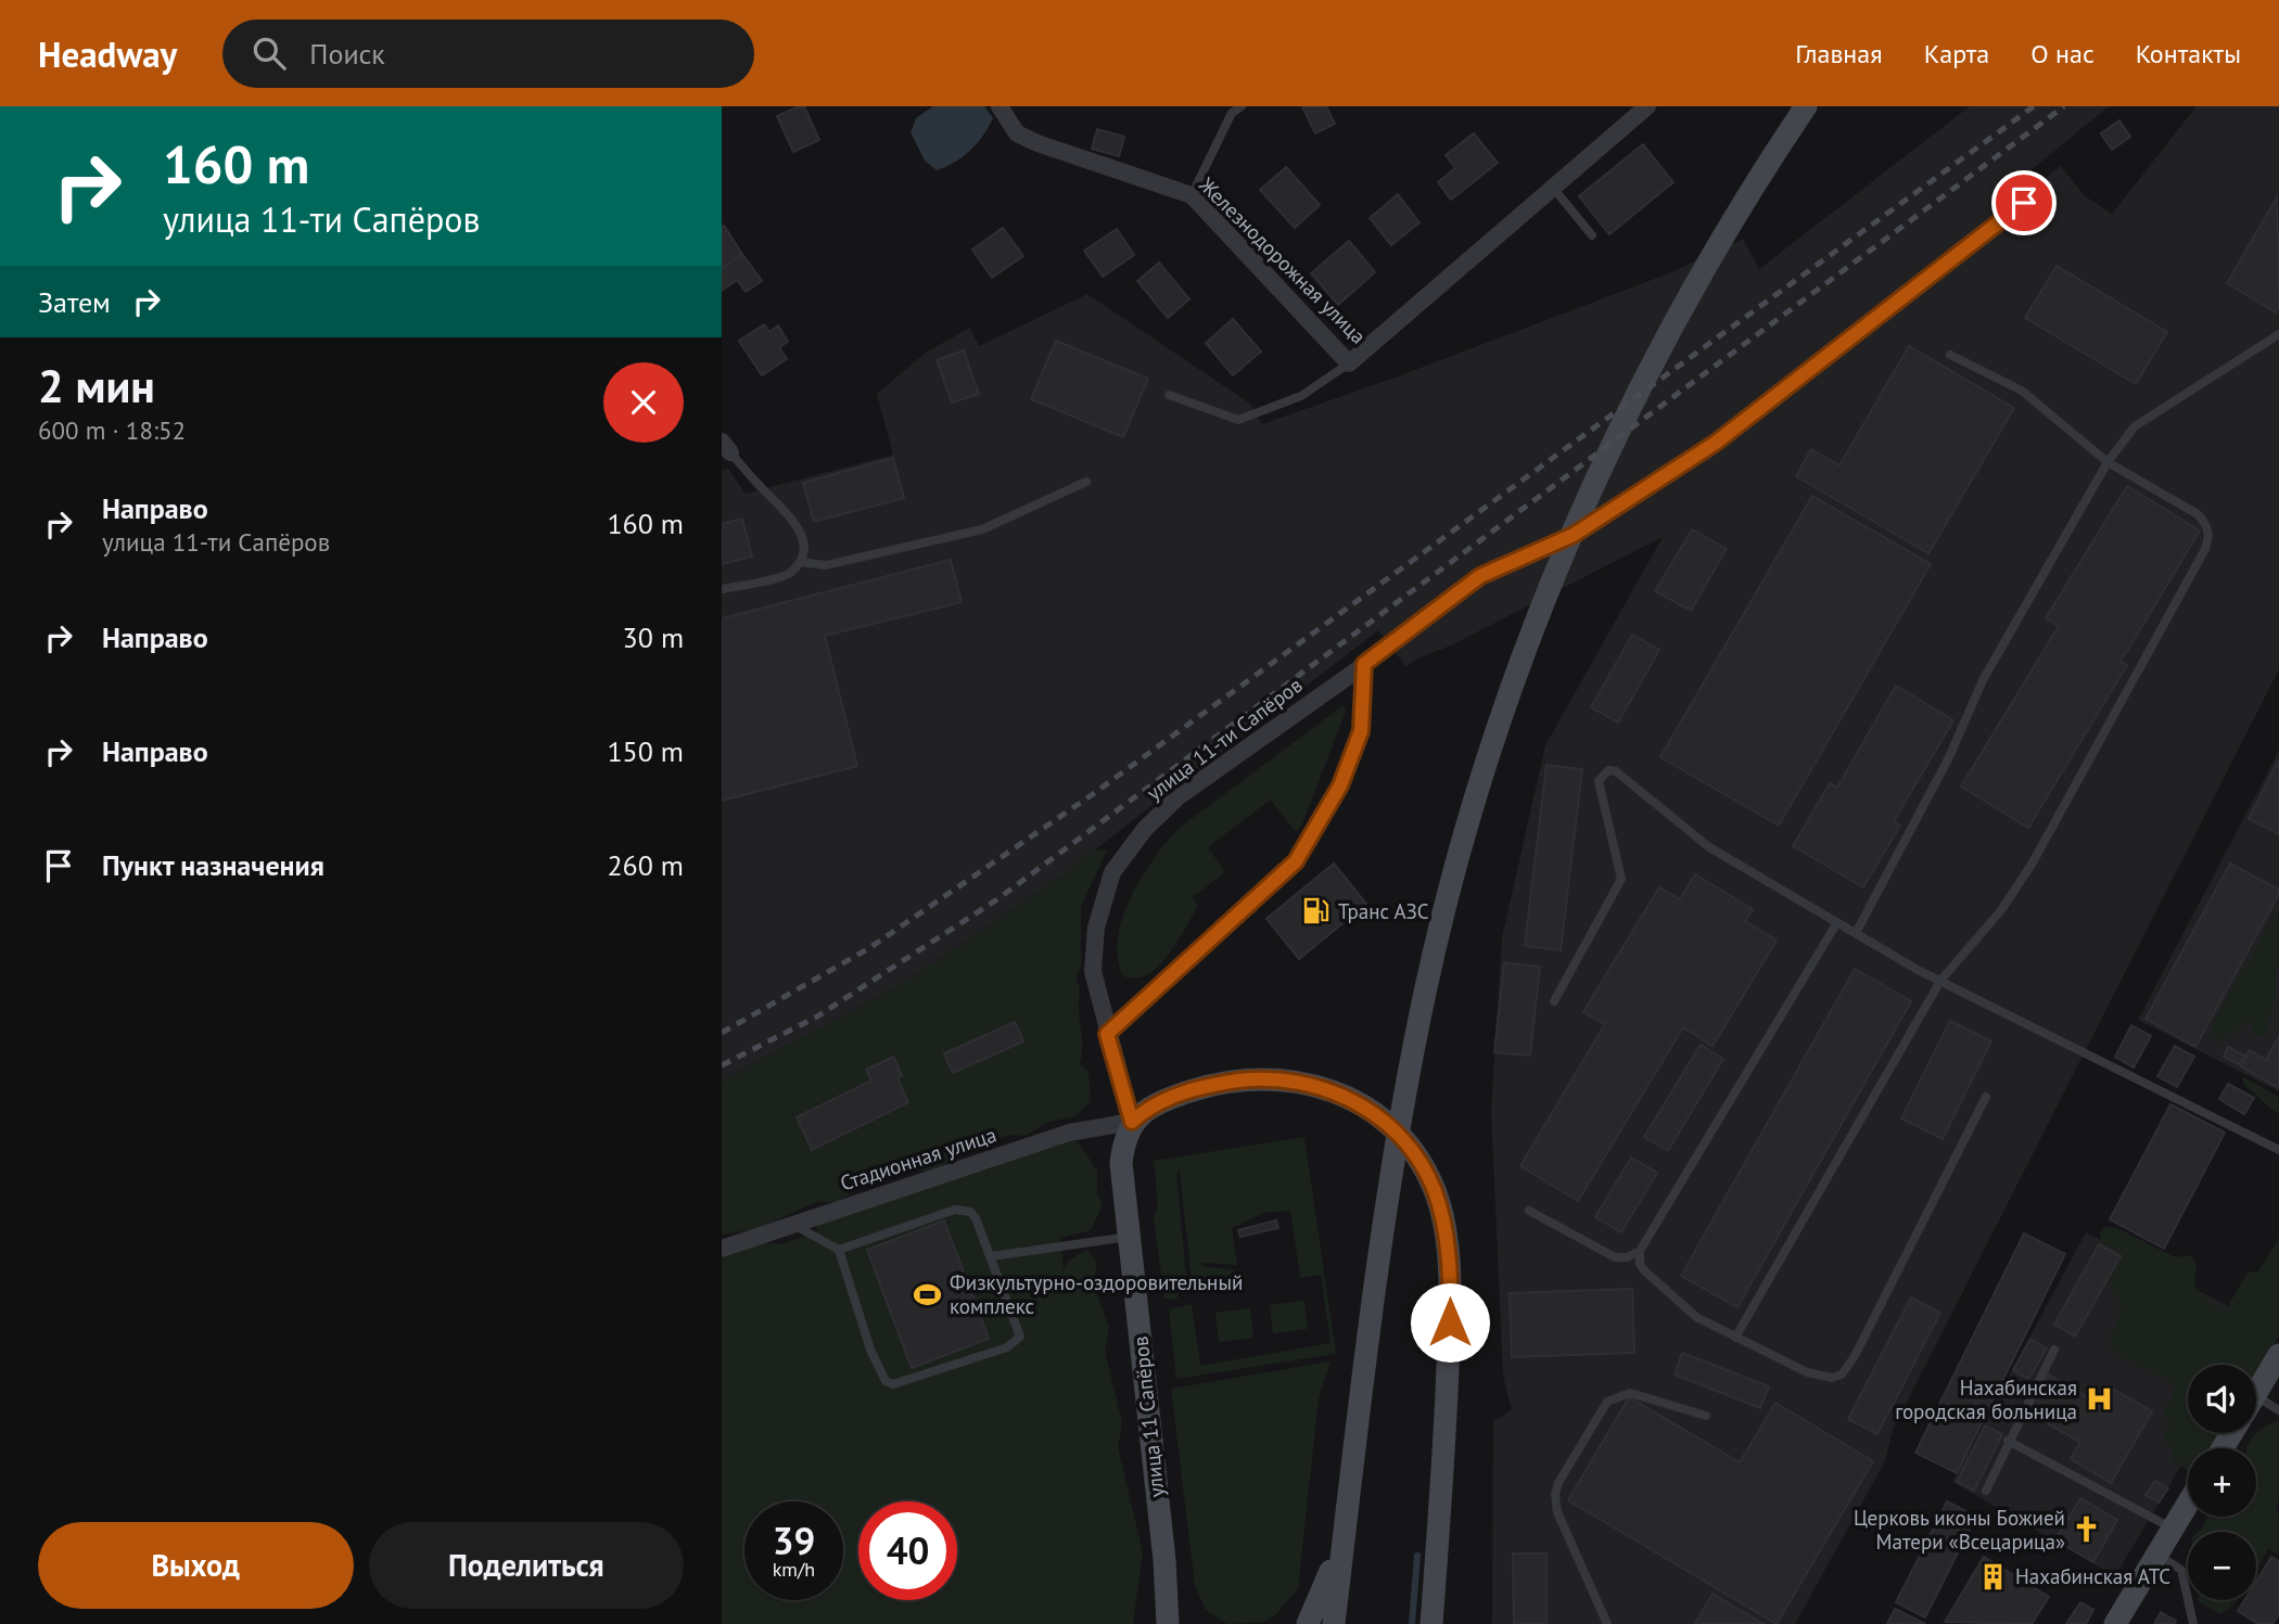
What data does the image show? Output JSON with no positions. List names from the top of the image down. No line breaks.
{"streets":{"street":["Железнодорожная улица","улица 11-ти Сапёров","Стадионная улица","улица 11 Сапёров"]},"crossings":[["улица 11-ти Сапёров","Стадионная улица"],["улица 11-ти Сапёров","улица 11 Сапёров"],["Стадионная улица","улица 11 Сапёров"]],"places":{"fuel station":["Транс АЗС"],"sports":["Физкультурно-оздоровительный комплекс"],"hospital":["Нахабинская городская больница"],"church":["Церковь иконы Божией Матери «Всецарица»"],"building":["Нахабинская АТС"]},"page":{"header":"Headway","search":"Поиск","nav":["Главная","Карта","О нас","Контакты"],"turn":["160 m","улица 11-ти Сапёров"],"then":"Затем","heading":["2 мин","600 m · 18:52"],"list":[{"name":"Направо","note":"улица 11-ти Сапёров","value":"160 m"},{"name":"Направо","value":"30 m"},{"name":"Направо","value":"150 m"},{"name":"Пункт назначения","value":"260 m"}],"map_buttons":["+","−"],"speed":"39 km/h","limit":"40","buttons":["Выход","Поделиться"]}}
